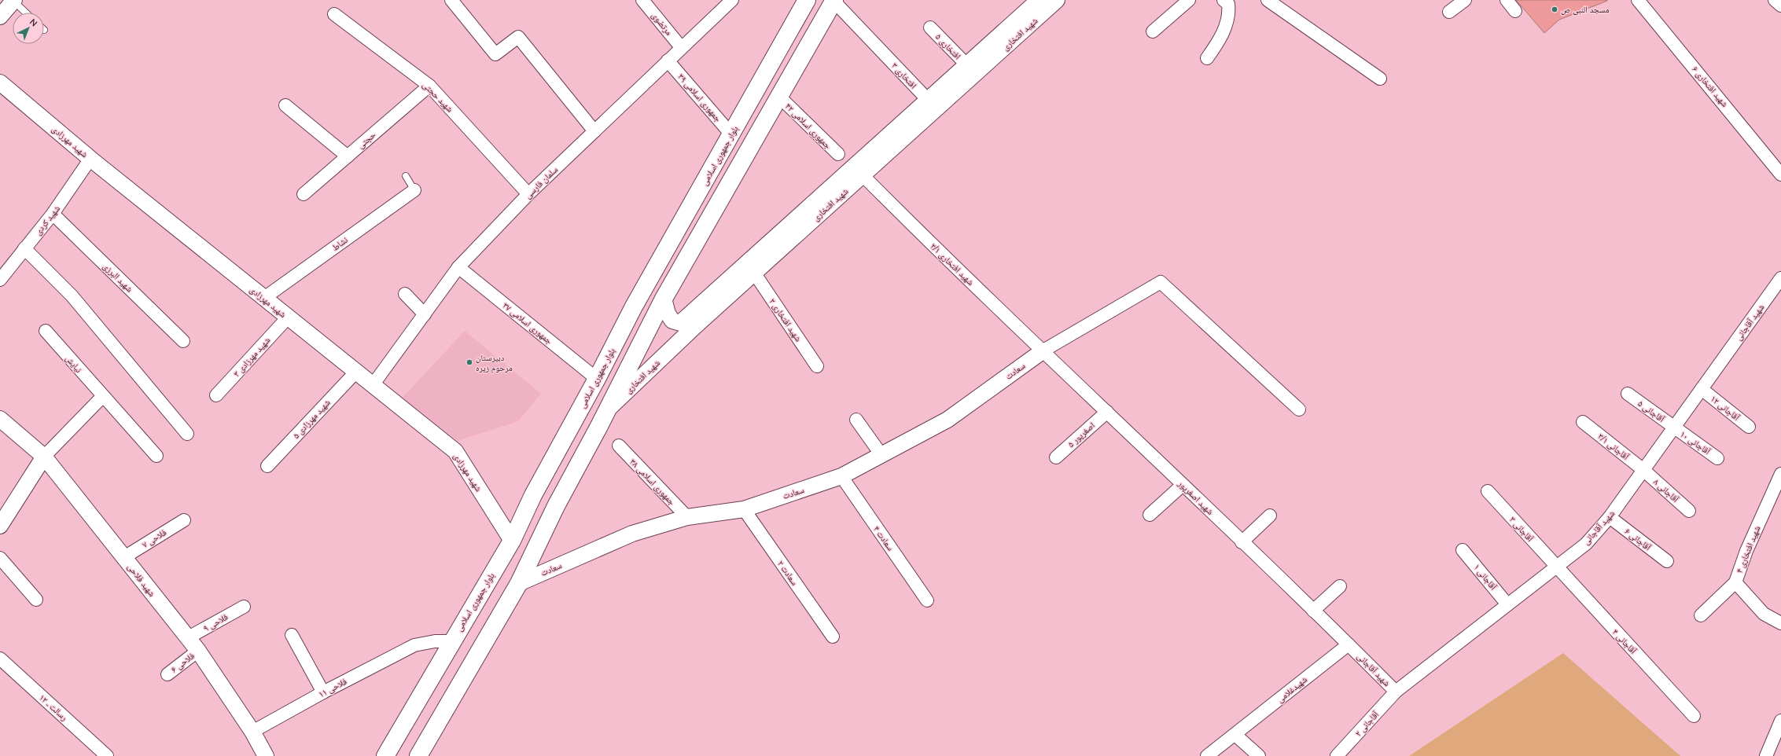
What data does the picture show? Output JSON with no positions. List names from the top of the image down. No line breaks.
{"streets":{"main road":["بلوار جمهوری اسلامی"],"street":["مرتضوی","شهید افتخاری","افتخاری ۵","افتخاری ۳","شهید افتخاری ۶","شهید حجتی","جمهوری اسلامی ۳۹","جمهوری اسلامی ۴۲","حجتی","شهید مهرزادی","سلمان فارسی","شهید کردی","نشاط","شهید افتخاری ۲/۱","شهید البرزی","شهید افتخاری ۲","شهید آقاجانی","جمهوری اسلامی ۳۷","شهید مهرزادی ۳","نیایش","سعادت","آقاجانی ۱۲","آقاجانی ۵","شهید مهرزادی ۵","اصغرپور ۵","آقاجانی ۱۰","آقاجانی ۳/۱","جمهوری اسلامی ۳۸","آقاجانی ۸","شهید اصغرپور","آقاجانی ۳","فلاحی ۷","سعادت ۴","آقاجانی ۶","شهید افتخاری ۴","سعادت ۲","آقاجانی ۱","شهید فلاحی","فلاحی ۹","آقاجانی ۴","فلاحی ۶","فلاحی ۱۱","شهیدغلامی","رسالت ـ ۱۲","آقاجانی ۲"]},"crossings":[["مرتضوی","سلمان فارسی"],["شهید افتخاری","شهید افتخاری ۲/۱"],["شهید افتخاری","شهید افتخاری ۲"],["شهید حجتی","حجتی"],["شهید حجتی","سلمان فارسی"],["جمهوری اسلامی ۳۹","بلوار جمهوری اسلامی"],["جمهوری اسلامی ۳۹","سلمان فارسی"],["شهید مهرزادی","بلوار جمهوری اسلامی"],["شهید مهرزادی","سلمان فارسی"],["شهید مهرزادی","شهید کردی"],["شهید مهرزادی","نشاط"],["شهید مهرزادی","شهید مهرزادی ۳"],["شهید مهرزادی","شهید مهرزادی ۵"],["بلوار جمهوری اسلامی","جمهوری اسلامی ۳۷"],["بلوار جمهوری اسلامی","فلاحی ۱۱"],["سلمان فارسی","جمهوری اسلامی ۳۷"],["شهید کردی","شهید البرزی"],["شهید افتخاری ۲/۱","سعادت"],["شهید افتخاری ۲/۱","شهید اصغرپور"],["شهید آقاجانی","آقاجانی ۱۲"],["شهید آقاجانی","آقاجانی ۵"],["شهید آقاجانی","آقاجانی ۱۰"],["شهید آقاجانی","آقاجانی ۳/۱"],["شهید آقاجانی","آقاجانی ۸"],["شهید آقاجانی","شهید اصغرپور"],["شهید آقاجانی","آقاجانی ۳"],["شهید آقاجانی","آقاجانی ۶"],["شهید آقاجانی","آقاجانی ۱"],["شهید آقاجانی","آقاجانی ۴"],["شهید آقاجانی","شهیدغلامی"],["شهید آقاجانی","آقاجانی ۲"],["سعادت","جمهوری اسلامی ۳۸"],["سعادت","شهید اصغرپور"],["سعادت","سعادت ۴"],["سعادت","سعادت ۲"],["آقاجانی ۵","آقاجانی ۱۰"],["اصغرپور ۵","شهید اصغرپور"],["آقاجانی ۳/۱","آقاجانی ۸"],["شهید اصغرپور","شهیدغلامی"],["آقاجانی ۳","آقاجانی ۴"],["فلاحی ۷","شهید فلاحی"],["شهید فلاحی","فلاحی ۹"],["شهید فلاحی","فلاحی ۶"],["شهید فلاحی","فلاحی ۱۱"]],"places":["مسجد النبی ص","دبیرستان مرحوم زیره"],"north":"top right"}
